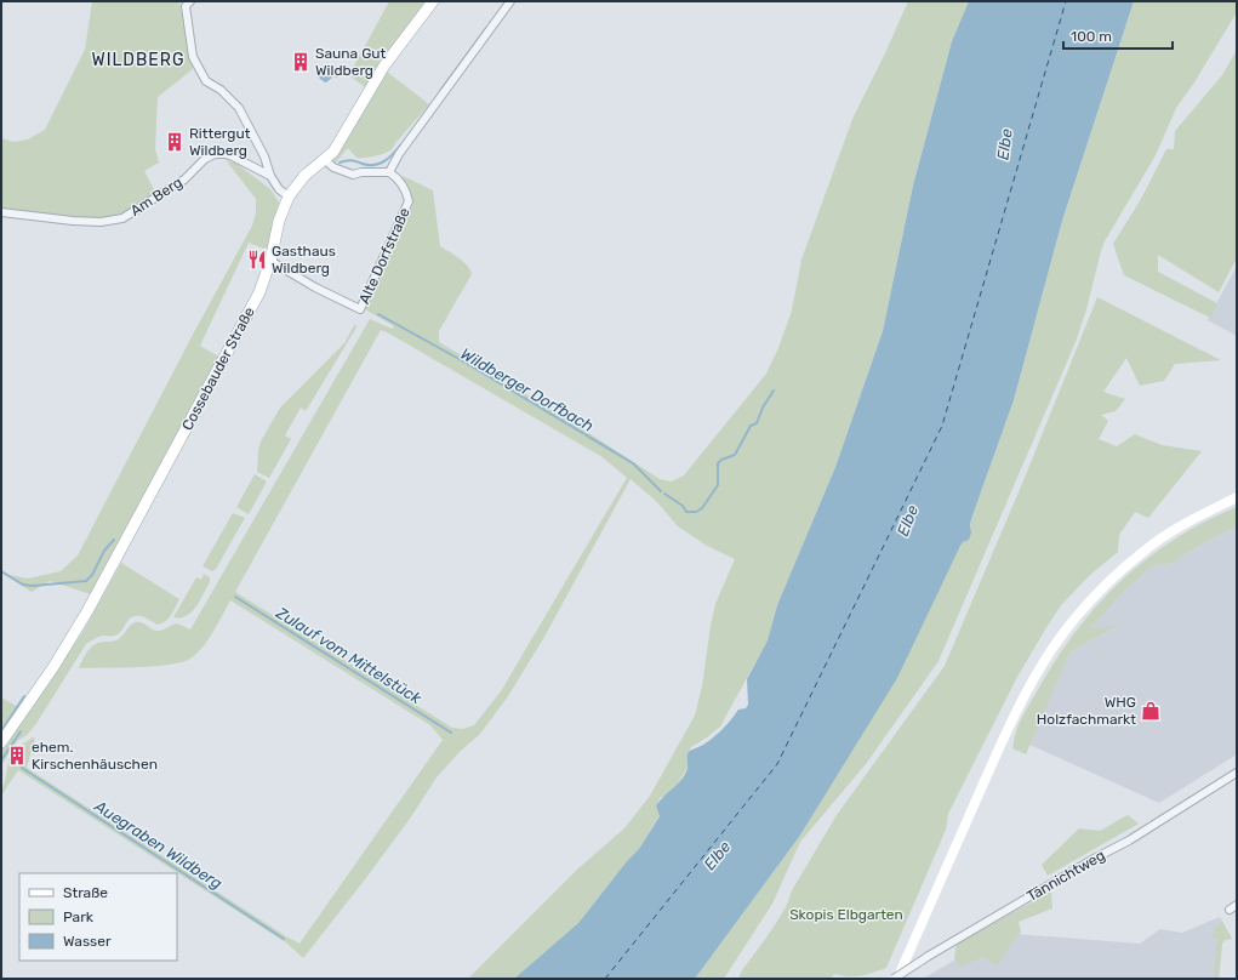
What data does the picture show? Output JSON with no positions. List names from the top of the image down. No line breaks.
{"streets":{"main road":["Cossebauder Straße"],"street":["Am Berg","Alte Dorfstraße","Tännichtweg"]},"crossings":[["Alte Dorfstraße","Cossebauder Straße"]],"districts":["WILDBERG"],"water":["Elbe","Wildberger Dorfbach","Zulauf vom Mittelstück","Auegraben Wildberg"],"parks":["Skopis Elbgarten"],"places":{"building":["Sauna Gut Wildberg","Rittergut Wildberg","ehem. Kirschenhäuschen"],"restaurant":["Gasthaus Wildberg"],"shop":["WHG Holzfachmarkt"]},"legend":["Straße","Park","Wasser"],"scale_bar":"100 m"}
